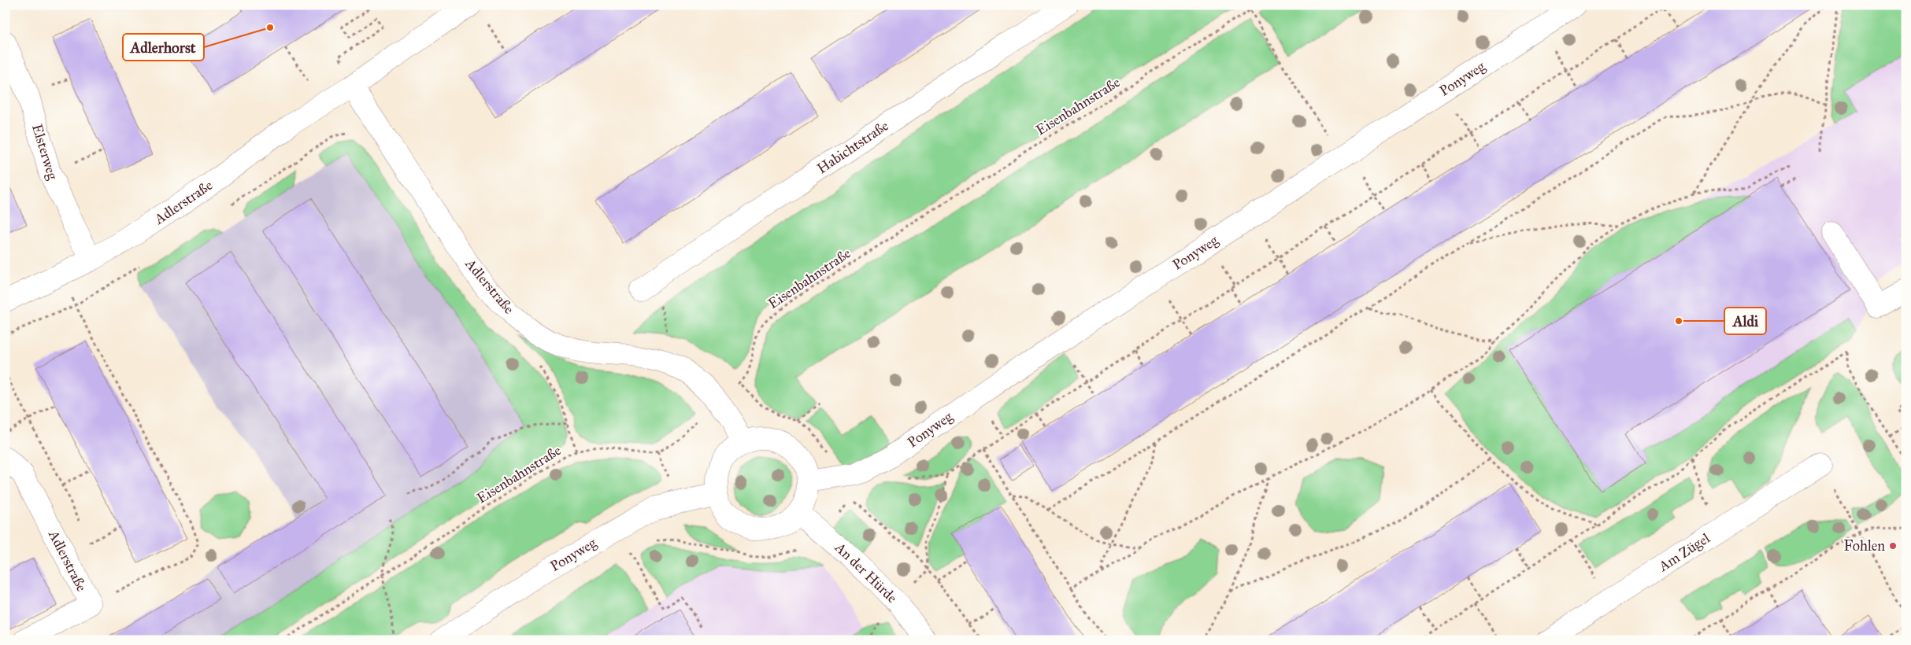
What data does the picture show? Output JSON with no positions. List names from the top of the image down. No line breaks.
{"streets":{"street":["Ponyweg","Habichtstraße","Elsterweg","Adlerstraße","Am Zügel","An der Hürde"],"path":["Eisenbahnstraße"]},"crossings":[["Ponyweg","Adlerstraße"],["Ponyweg","An der Hürde"],["Eisenbahnstraße","Adlerstraße"],["Elsterweg","Adlerstraße"],["Adlerstraße","An der Hürde"]],"places":["Adlerhorst","Aldi","Fohlen"]}
